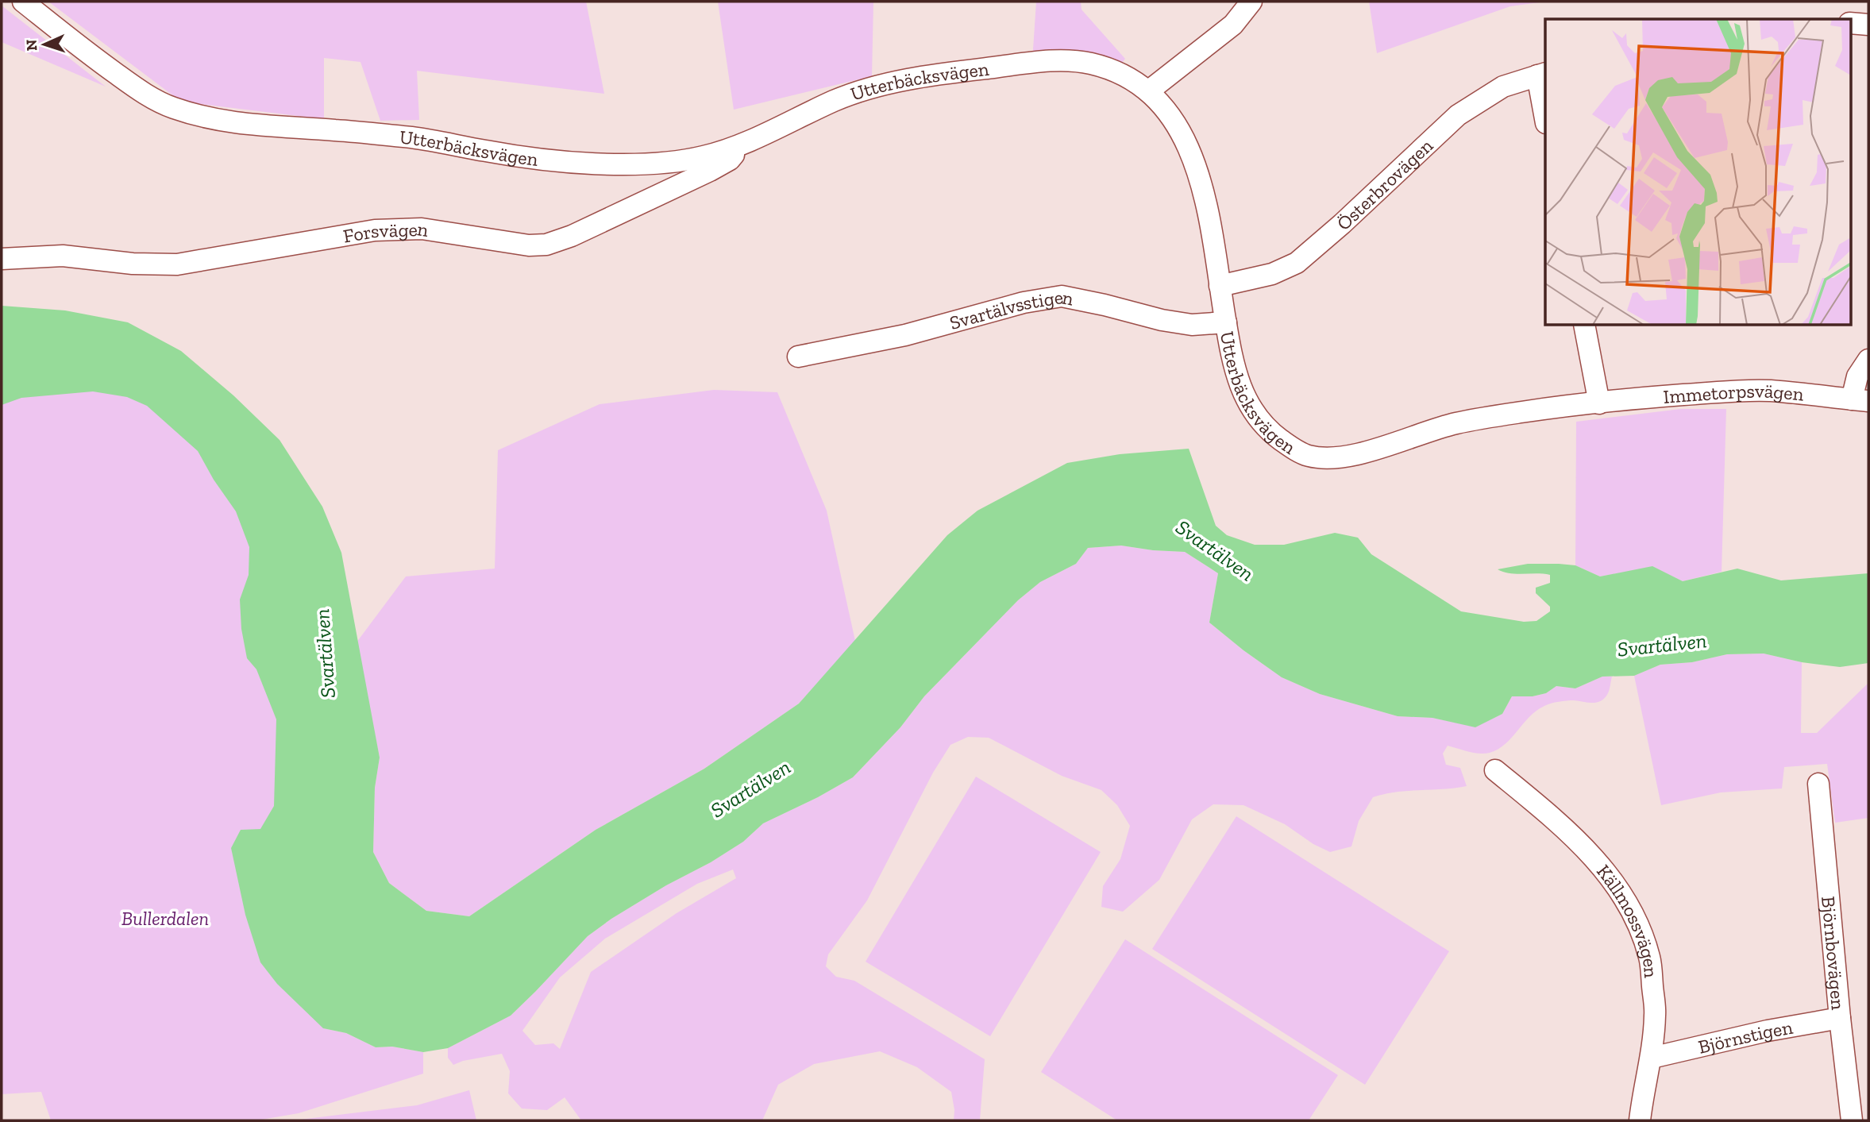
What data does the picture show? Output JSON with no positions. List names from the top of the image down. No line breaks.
{"streets":{"street":["Utterbäcksvägen","Österbrovägen","Forsvägen","Svartälvsstigen","Immetorpsvägen","Källmossvägen","Björnbovägen","Björnstigen"]},"crossings":[["Utterbäcksvägen","Österbrovägen"],["Utterbäcksvägen","Forsvägen"],["Utterbäcksvägen","Svartälvsstigen"],["Utterbäcksvägen","Immetorpsvägen"],["Källmossvägen","Björnstigen"],["Björnbovägen","Björnstigen"]],"water":["Svartälven"],"parks":["Bullerdalen"],"north":"left"}
